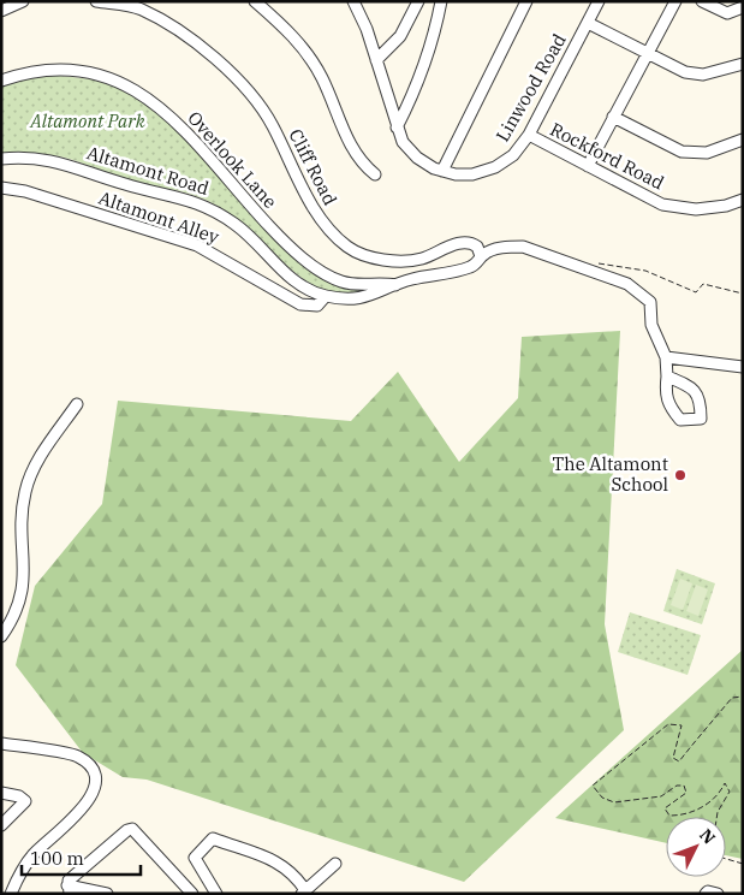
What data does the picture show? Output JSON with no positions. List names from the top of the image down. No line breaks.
{"streets":{"street":["Linwood Road","Rockford Road","Overlook Lane","Cliff Road","Altamont Road","Altamont Alley"]},"crossings":[["Linwood Road","Rockford Road"],["Overlook Lane","Altamont Road"],["Cliff Road","Altamont Road"],["Altamont Road","Altamont Alley"]],"parks":["Altamont Park"],"places":["The Altamont School"],"scale_bar":"100 m","north":"top right"}
